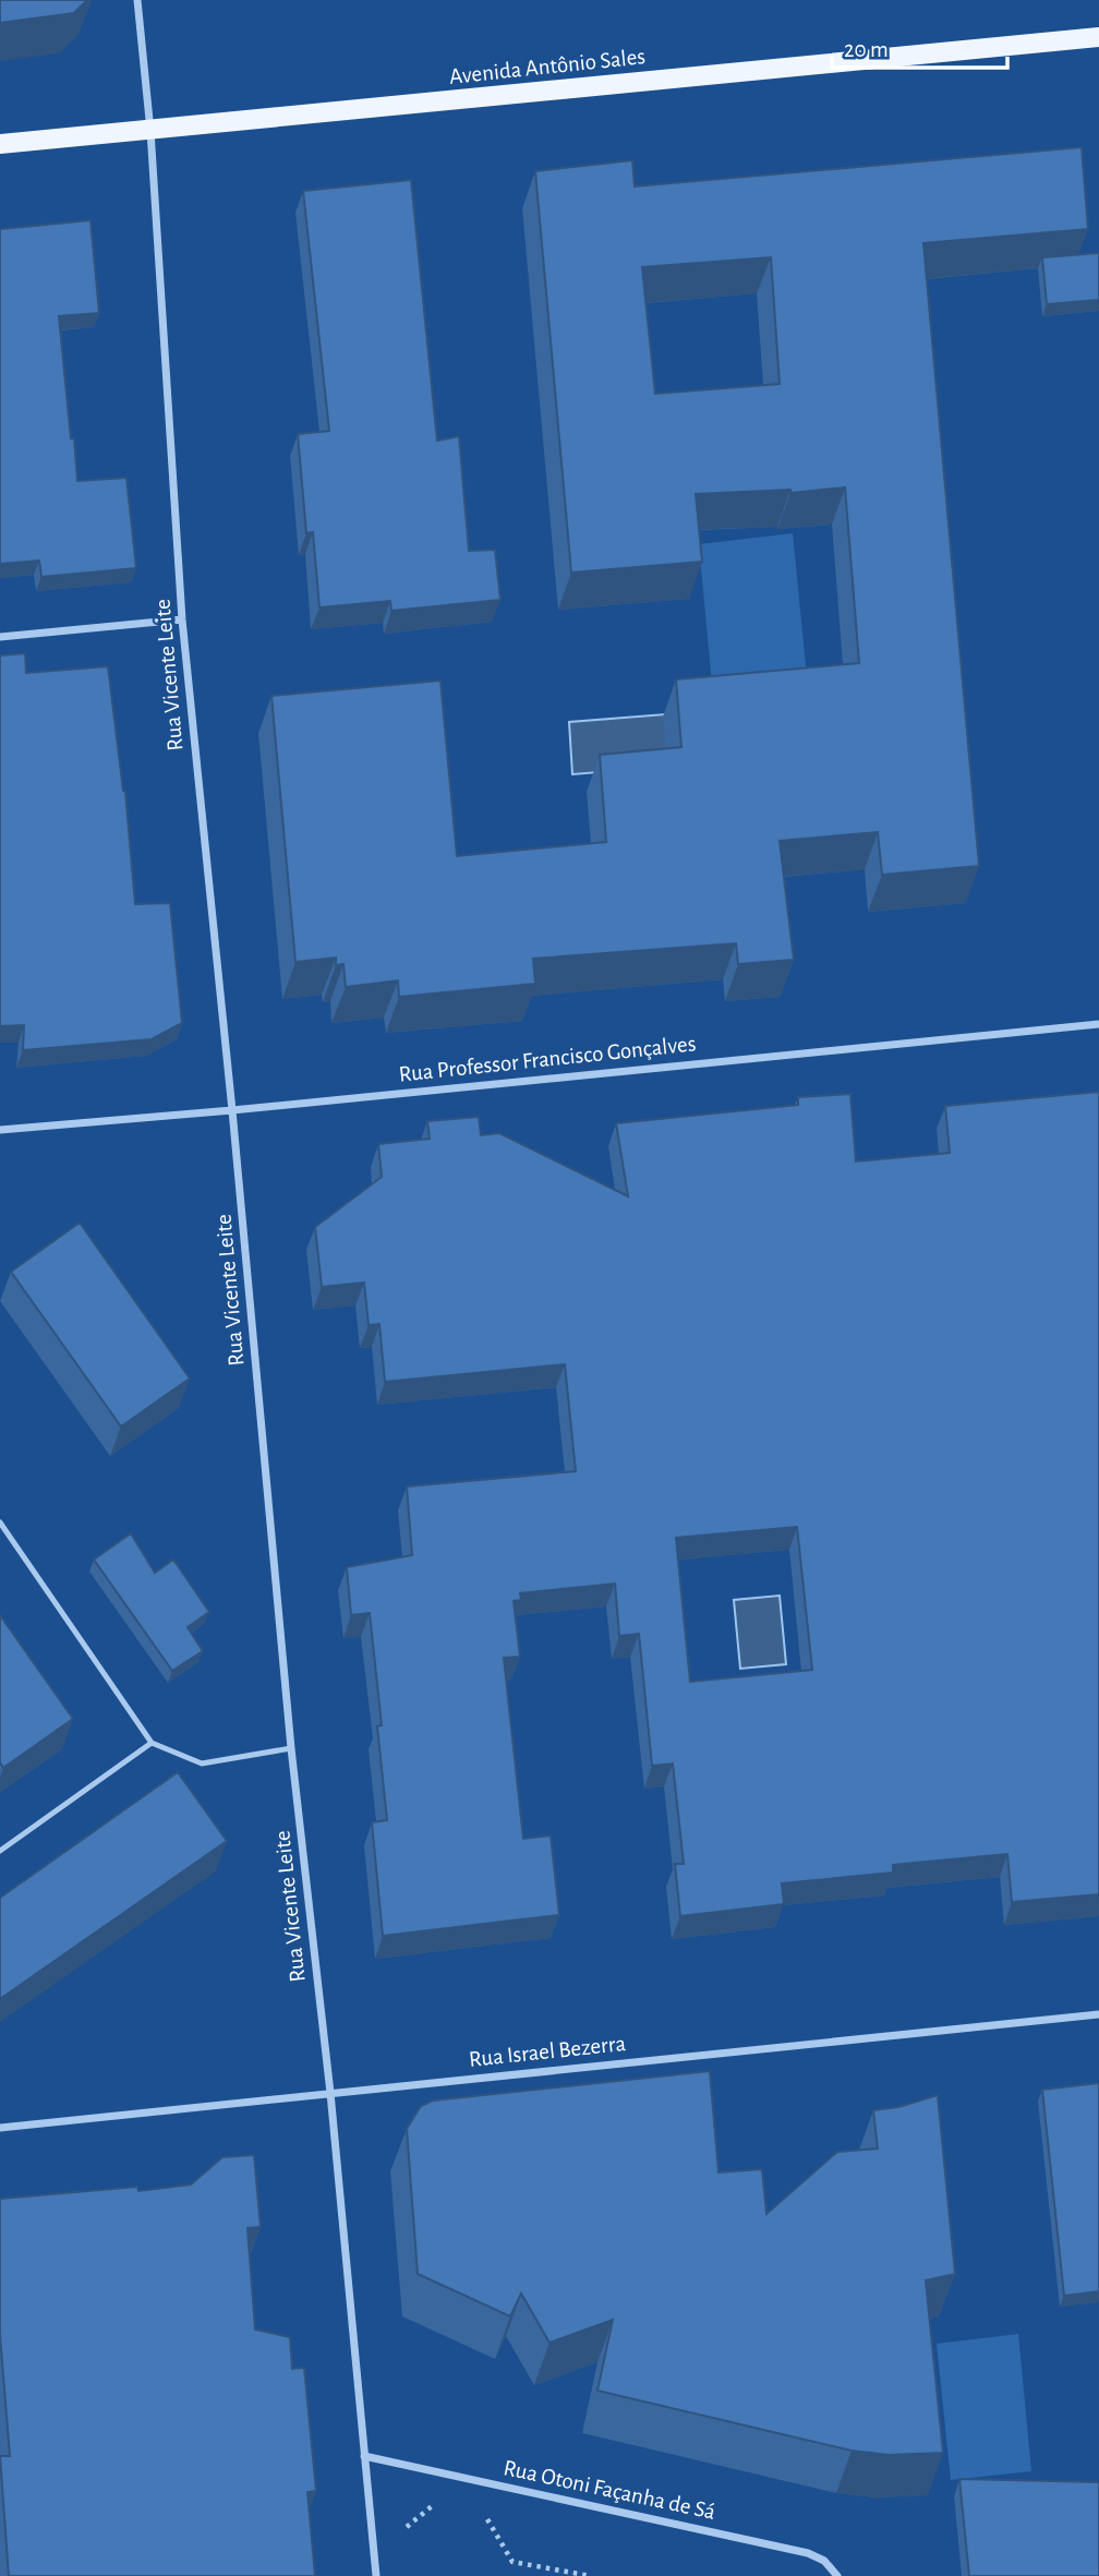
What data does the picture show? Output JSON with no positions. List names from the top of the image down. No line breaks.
{"streets":{"main road":["Avenida Antônio Sales"],"street":["Rua Vicente Leite","Rua Professor Francisco Gonçalves","Rua Israel Bezerra","Rua Otoni Façanha de Sá"]},"crossings":[["Avenida Antônio Sales","Rua Vicente Leite"],["Rua Vicente Leite","Rua Professor Francisco Gonçalves"],["Rua Vicente Leite","Rua Israel Bezerra"],["Rua Vicente Leite","Rua Otoni Façanha de Sá"]],"scale_bar":"20 m"}
